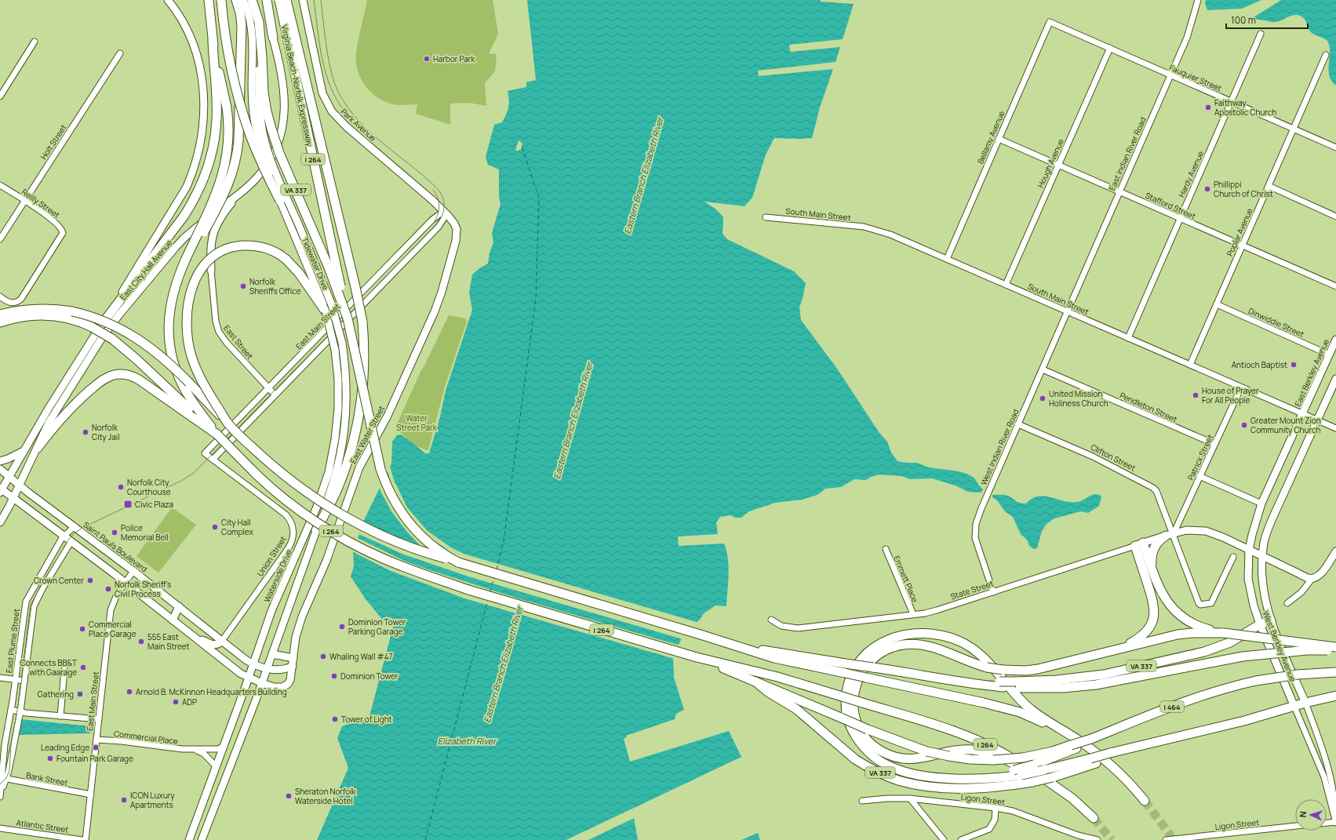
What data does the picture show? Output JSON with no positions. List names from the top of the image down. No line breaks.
{"streets":{"highway":["Virginia Beach-Norfolk Expressway","I 264","VA 337","I 464"],"main road":["Park Avenue","Tidewater Drive","East City Hall Avenue","East Berkley Avenue","East Water Street","Saint Pauls Boulevard","Waterside Drive","State Street","West Berkley Avenue"],"street":["Fauquier Street","Bellamy Avenue","Holt Street","East Indian River Road","Hough Avenue","Hardy Avenue","Reilly Street","Stafford Street","South Main Street","Poplar Avenue","Dinwiddie Street","East Main Street","East Street","Pendleton Street","West Indian River Road","Clifton Street","Patrick Street","Union Street","Emmett Place","East Plume Street","Commercial Place","Bank Street","Ligon Street","Atlantic Street"]},"crossings":[["Fauquier Street","Bellamy Avenue"],["Fauquier Street","East Indian River Road"],["Fauquier Street","Hough Avenue"],["Fauquier Street","Hardy Avenue"],["Fauquier Street","Poplar Avenue"],["Virginia Beach-Norfolk Expressway","I 264"],["Virginia Beach-Norfolk Expressway","VA 337"],["Park Avenue","East Main Street"],["Park Avenue","East Water Street"],["Bellamy Avenue","Stafford Street"],["Bellamy Avenue","South Main Street"],["Holt Street","Reilly Street"],["East Indian River Road","Stafford Street"],["East Indian River Road","South Main Street"],["East Indian River Road","West Indian River Road"],["I 264","VA 337"],["Hough Avenue","Stafford Street"],["Hough Avenue","South Main Street"],["Hardy Avenue","Stafford Street"],["Hardy Avenue","South Main Street"],["VA 337","Tidewater Drive"],["VA 337","West Berkley Avenue"],["Stafford Street","Poplar Avenue"],["South Main Street","Poplar Avenue"],["South Main Street","East Berkley Avenue"],["South Main Street","West Indian River Road"],["South Main Street","Patrick Street"],["South Main Street","West Berkley Avenue"],["Poplar Avenue","Dinwiddie Street"],["Tidewater Drive","Waterside Drive"],["East City Hall Avenue","Saint Pauls Boulevard"],["Dinwiddie Street","East Berkley Avenue"],["East Main Street","East Street"],["East Main Street","East Water Street"],["East Main Street","Saint Pauls Boulevard"],["East Main Street","Union Street"],["East Main Street","Commercial Place"],["East Main Street","Bank Street"],["East Berkley Avenue","West Berkley Avenue"],["Pendleton Street","West Indian River Road"],["Pendleton Street","Patrick Street"],["West Indian River Road","Clifton Street"],["West Indian River Road","State Street"],["Clifton Street","Patrick Street"],["Clifton Street","State Street"],["Patrick Street","State Street"],["Saint Pauls Boulevard","Union Street"],["Saint Pauls Boulevard","Waterside Drive"],["Saint Pauls Boulevard","East Plume Street"],["Waterside Drive","Commercial Place"],["Emmett Place","State Street"],["East Plume Street","Bank Street"]],"water":["Eastern Branch Elizabeth River","Elizabeth River"],"parks":["Water Street Park"],"places":{"other":["Harbor Park","Faithway Apostolic Church","Phillippi Church of Christ","Norfolk Sheriffs Office","Antioch Baptist","House of Prayer For All People","United Mission Holiness Church","Greater Mount Zion Community Church","Norfolk City Jail","Norfolk City Courthouse","City Hall Complex","Police Memorial Bell","Crown Center","Norfolk Sheriff's Civil Process","Dominion Tower Parking Garage","Commercial Place Garage","555 East Main Street","Whaling Wall #47","Connects BB&T with Gaarage","Dominion Tower","Arnold B. McKinnon Headquarters Building","Gathering","ADP","Tower of Light","Leading Edge","Fountain Park Garage","Sheraton Norfolk Waterside Hotel","ICON Luxury Apartments"],"transit":["Civic Plaza"]},"scale_bar":"100 m","north":"left"}
